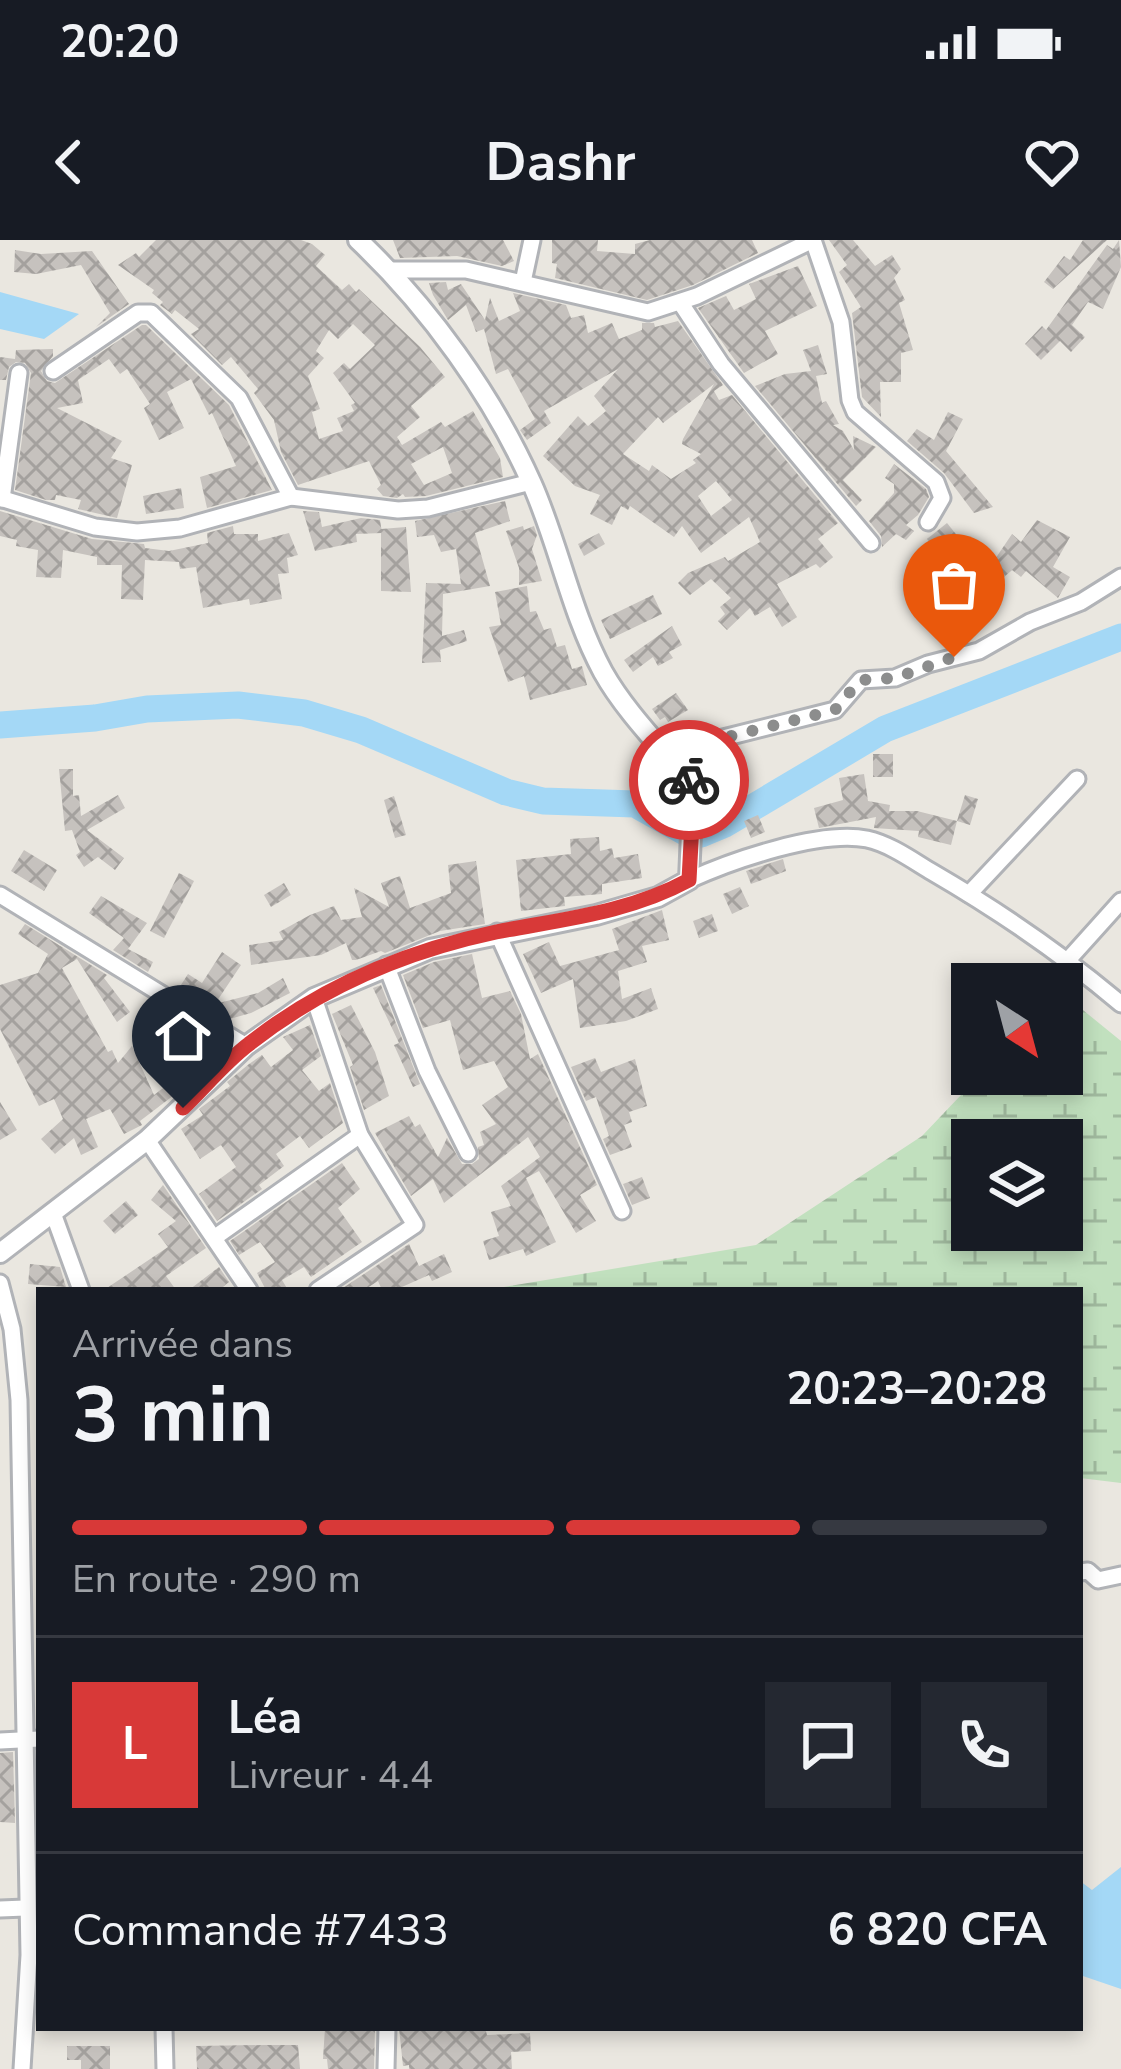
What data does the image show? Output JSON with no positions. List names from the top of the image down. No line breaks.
{"north":"bottom right","page":{"status":"20:20","header":"Dashr","heading":["3 min","Arrivée dans","20:23–20:28"],"panel":["Léa","Livreur · 4.4","Commande #7433","6 820 CFA"],"bar":"En route · 290 m","round":"L"}}
